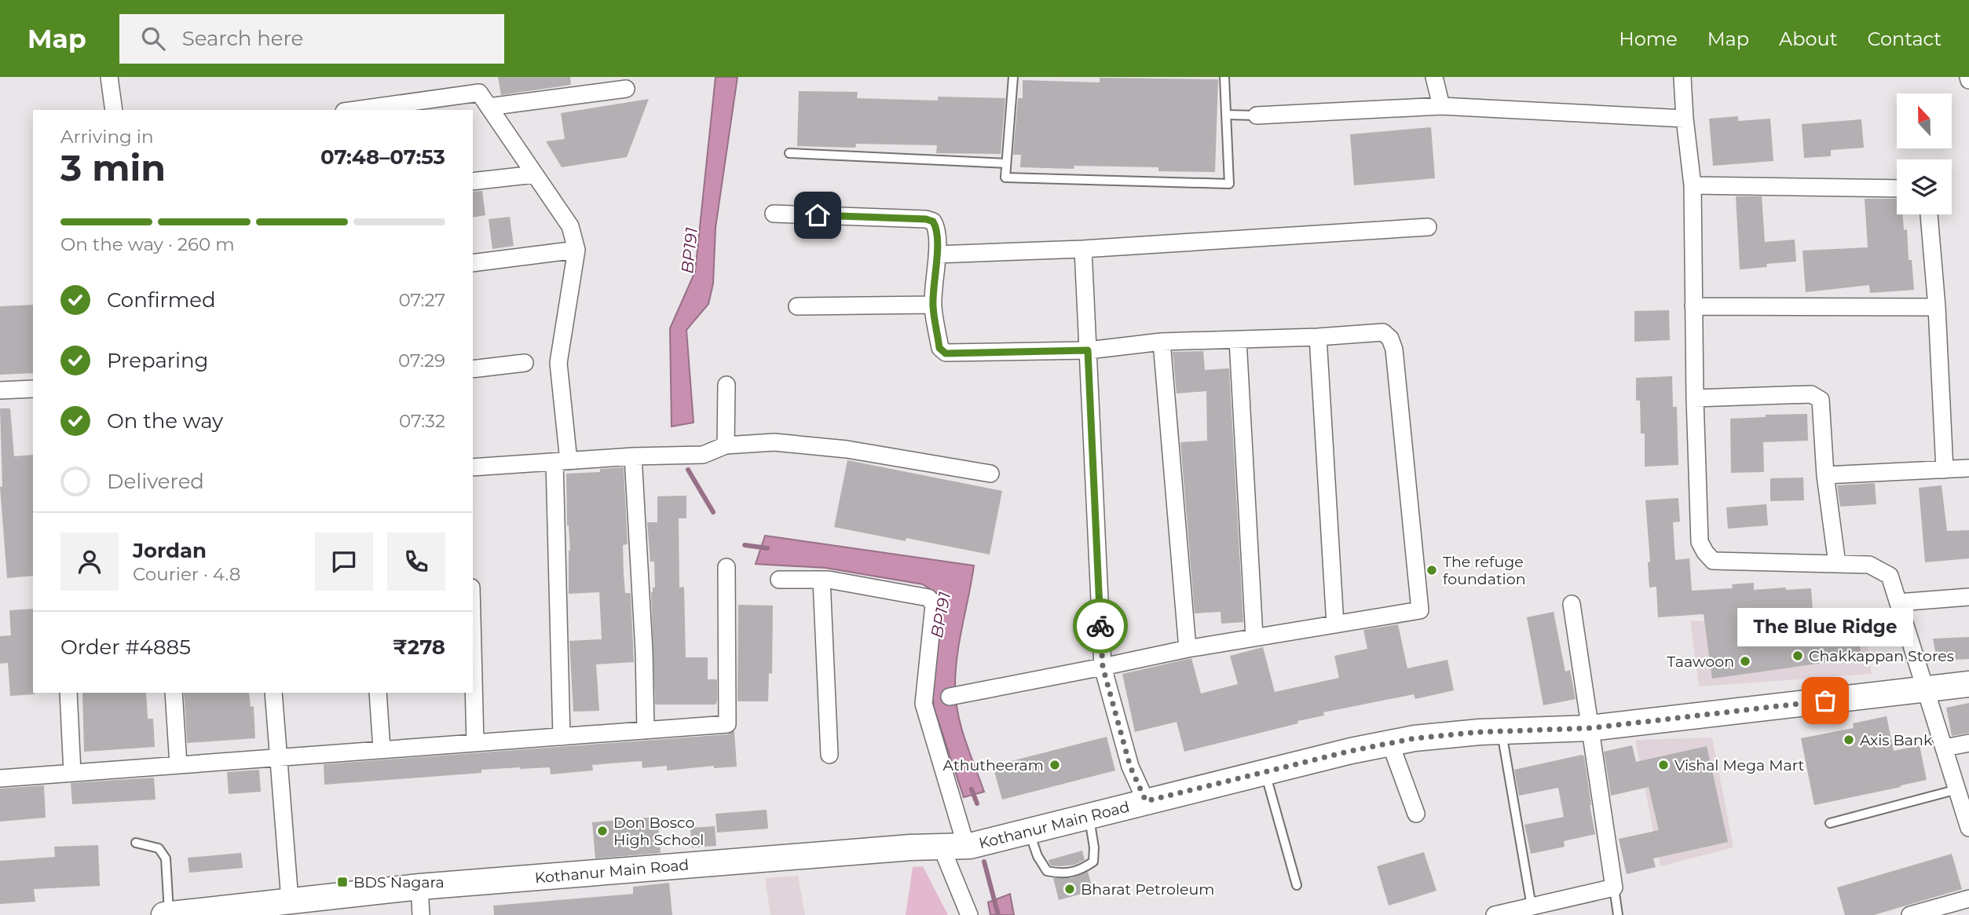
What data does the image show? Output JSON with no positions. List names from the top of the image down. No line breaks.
{"streets":{"main road":["Kothanur Main Road"]},"water":["BP191"],"places":{"other":["The refuge foundation","Chakkappan Stores","Taawoon","The Blue Ridge","Axis Bank","Athutheeram","Vishal Mega Mart","Don Bosco High School","Bharat Petroleum"],"transit":["BDS Nagara"]},"north":"top","page":{"header":"Map","search":"Search here","nav":["Home","Map","About","Contact"],"heading":["3 min","Arriving in","07:48–07:53"],"panel":["Jordan","Courier · 4.8","Order #4885","₹278"],"bar":"On the way · 260 m","list":[["Confirmed","07:27"],["Preparing","07:29"],["On the way","07:32"],"Delivered"],"bubble":"The Blue Ridge"}}
